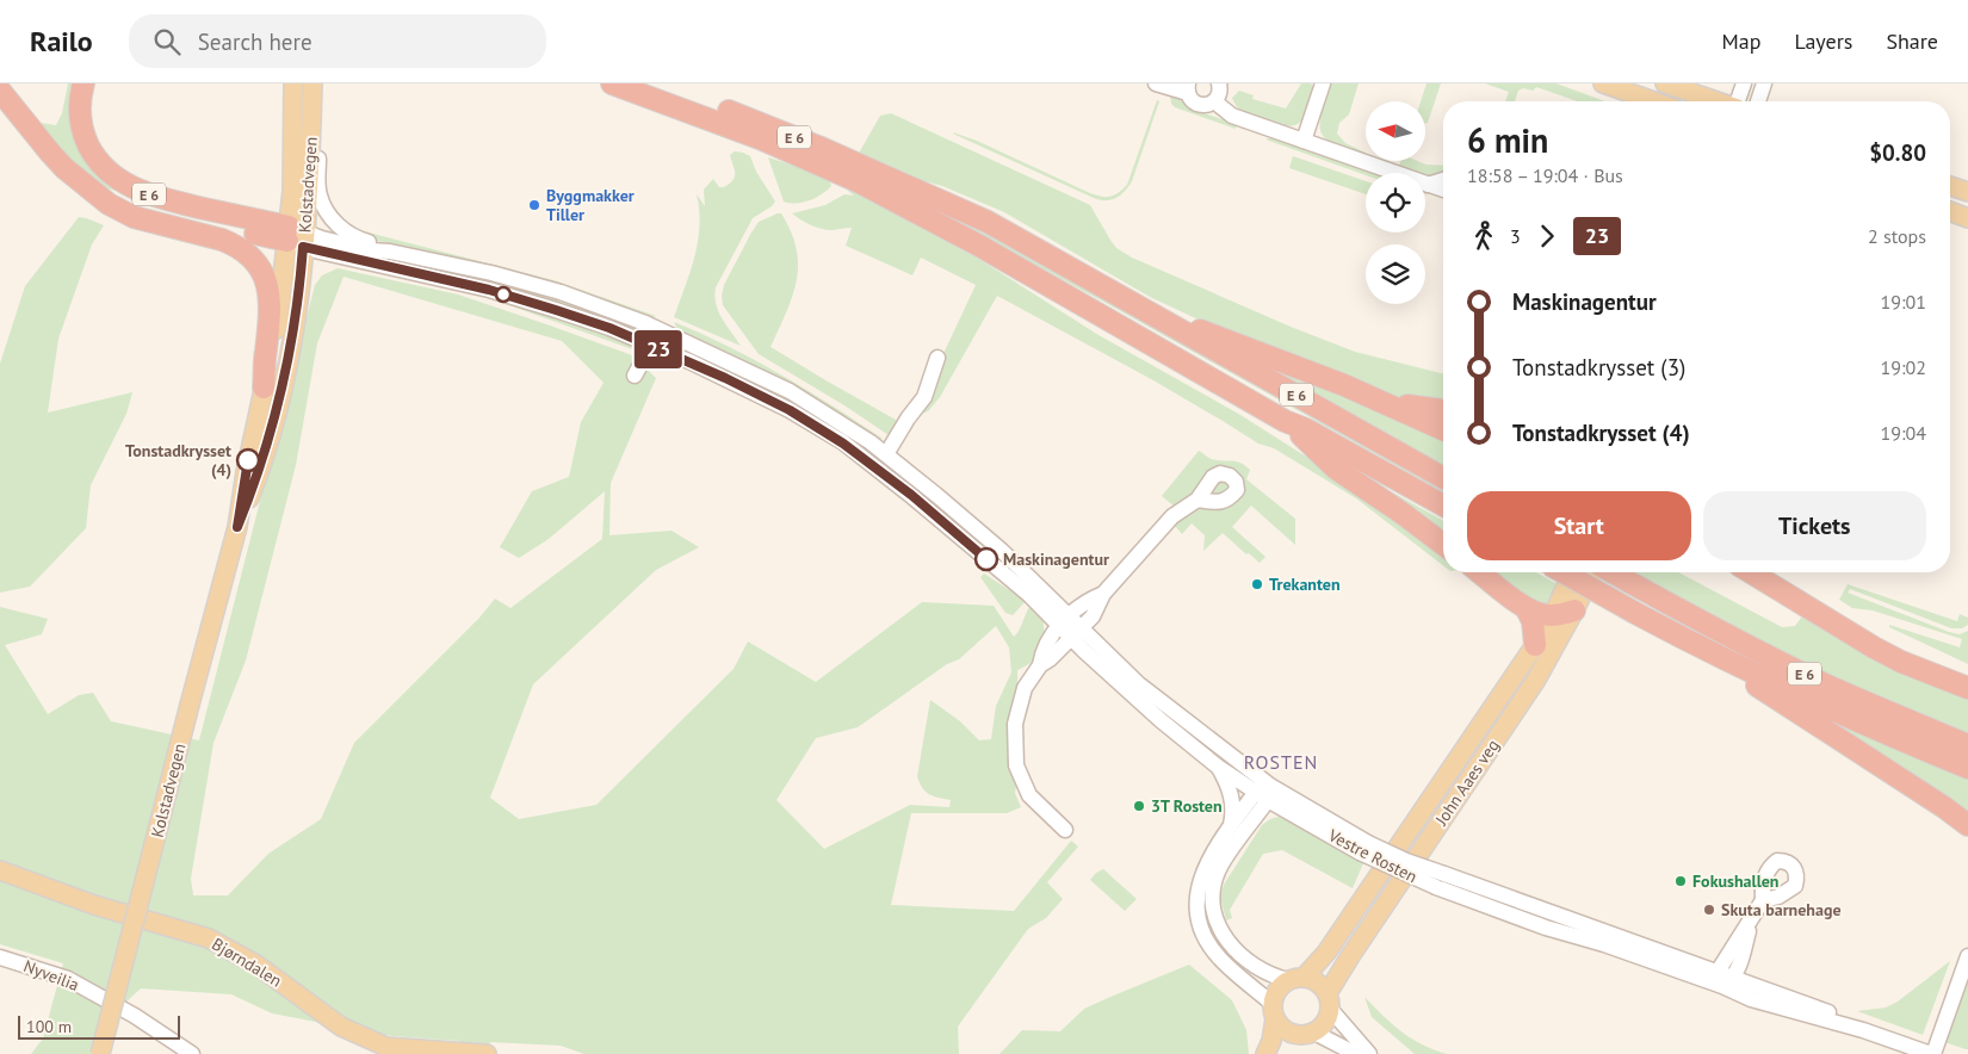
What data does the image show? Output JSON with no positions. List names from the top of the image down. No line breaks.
{"streets":{"highway":["E 6"],"main road":["Kolstadvegen","John Aaes veg","Bjørndalen"],"street":["Vestre Rosten","Nyveilia"]},"crossings":[["E 6","Kolstadvegen"],["E 6","Vestre Rosten"],["Kolstadvegen","Vestre Rosten"]],"districts":["ROSTEN"],"places":["Byggmakker Tiller","Tonstadkrysset (4)","Maskinagentur","Trekanten","3T Rosten","Fokushallen","Skuta barnehage"],"lines":["bus line 23"],"scale_bar":"100 m","north":"left","page":{"header":"Railo","search":"Search here","nav":["Map","Layers","Share"],"on_map":"23","heading":["6 min","18:58 – 19:04 · Bus","$0.80"],"legs":["3","23","2 stops"],"list":[{"name":"Maskinagentur","value":"19:01"},{"name":"Tonstadkrysset (3)","value":"19:02"},{"name":"Tonstadkrysset (4)","value":"19:04"}],"buttons":["Start","Tickets"],"scale":"100 m"}}
